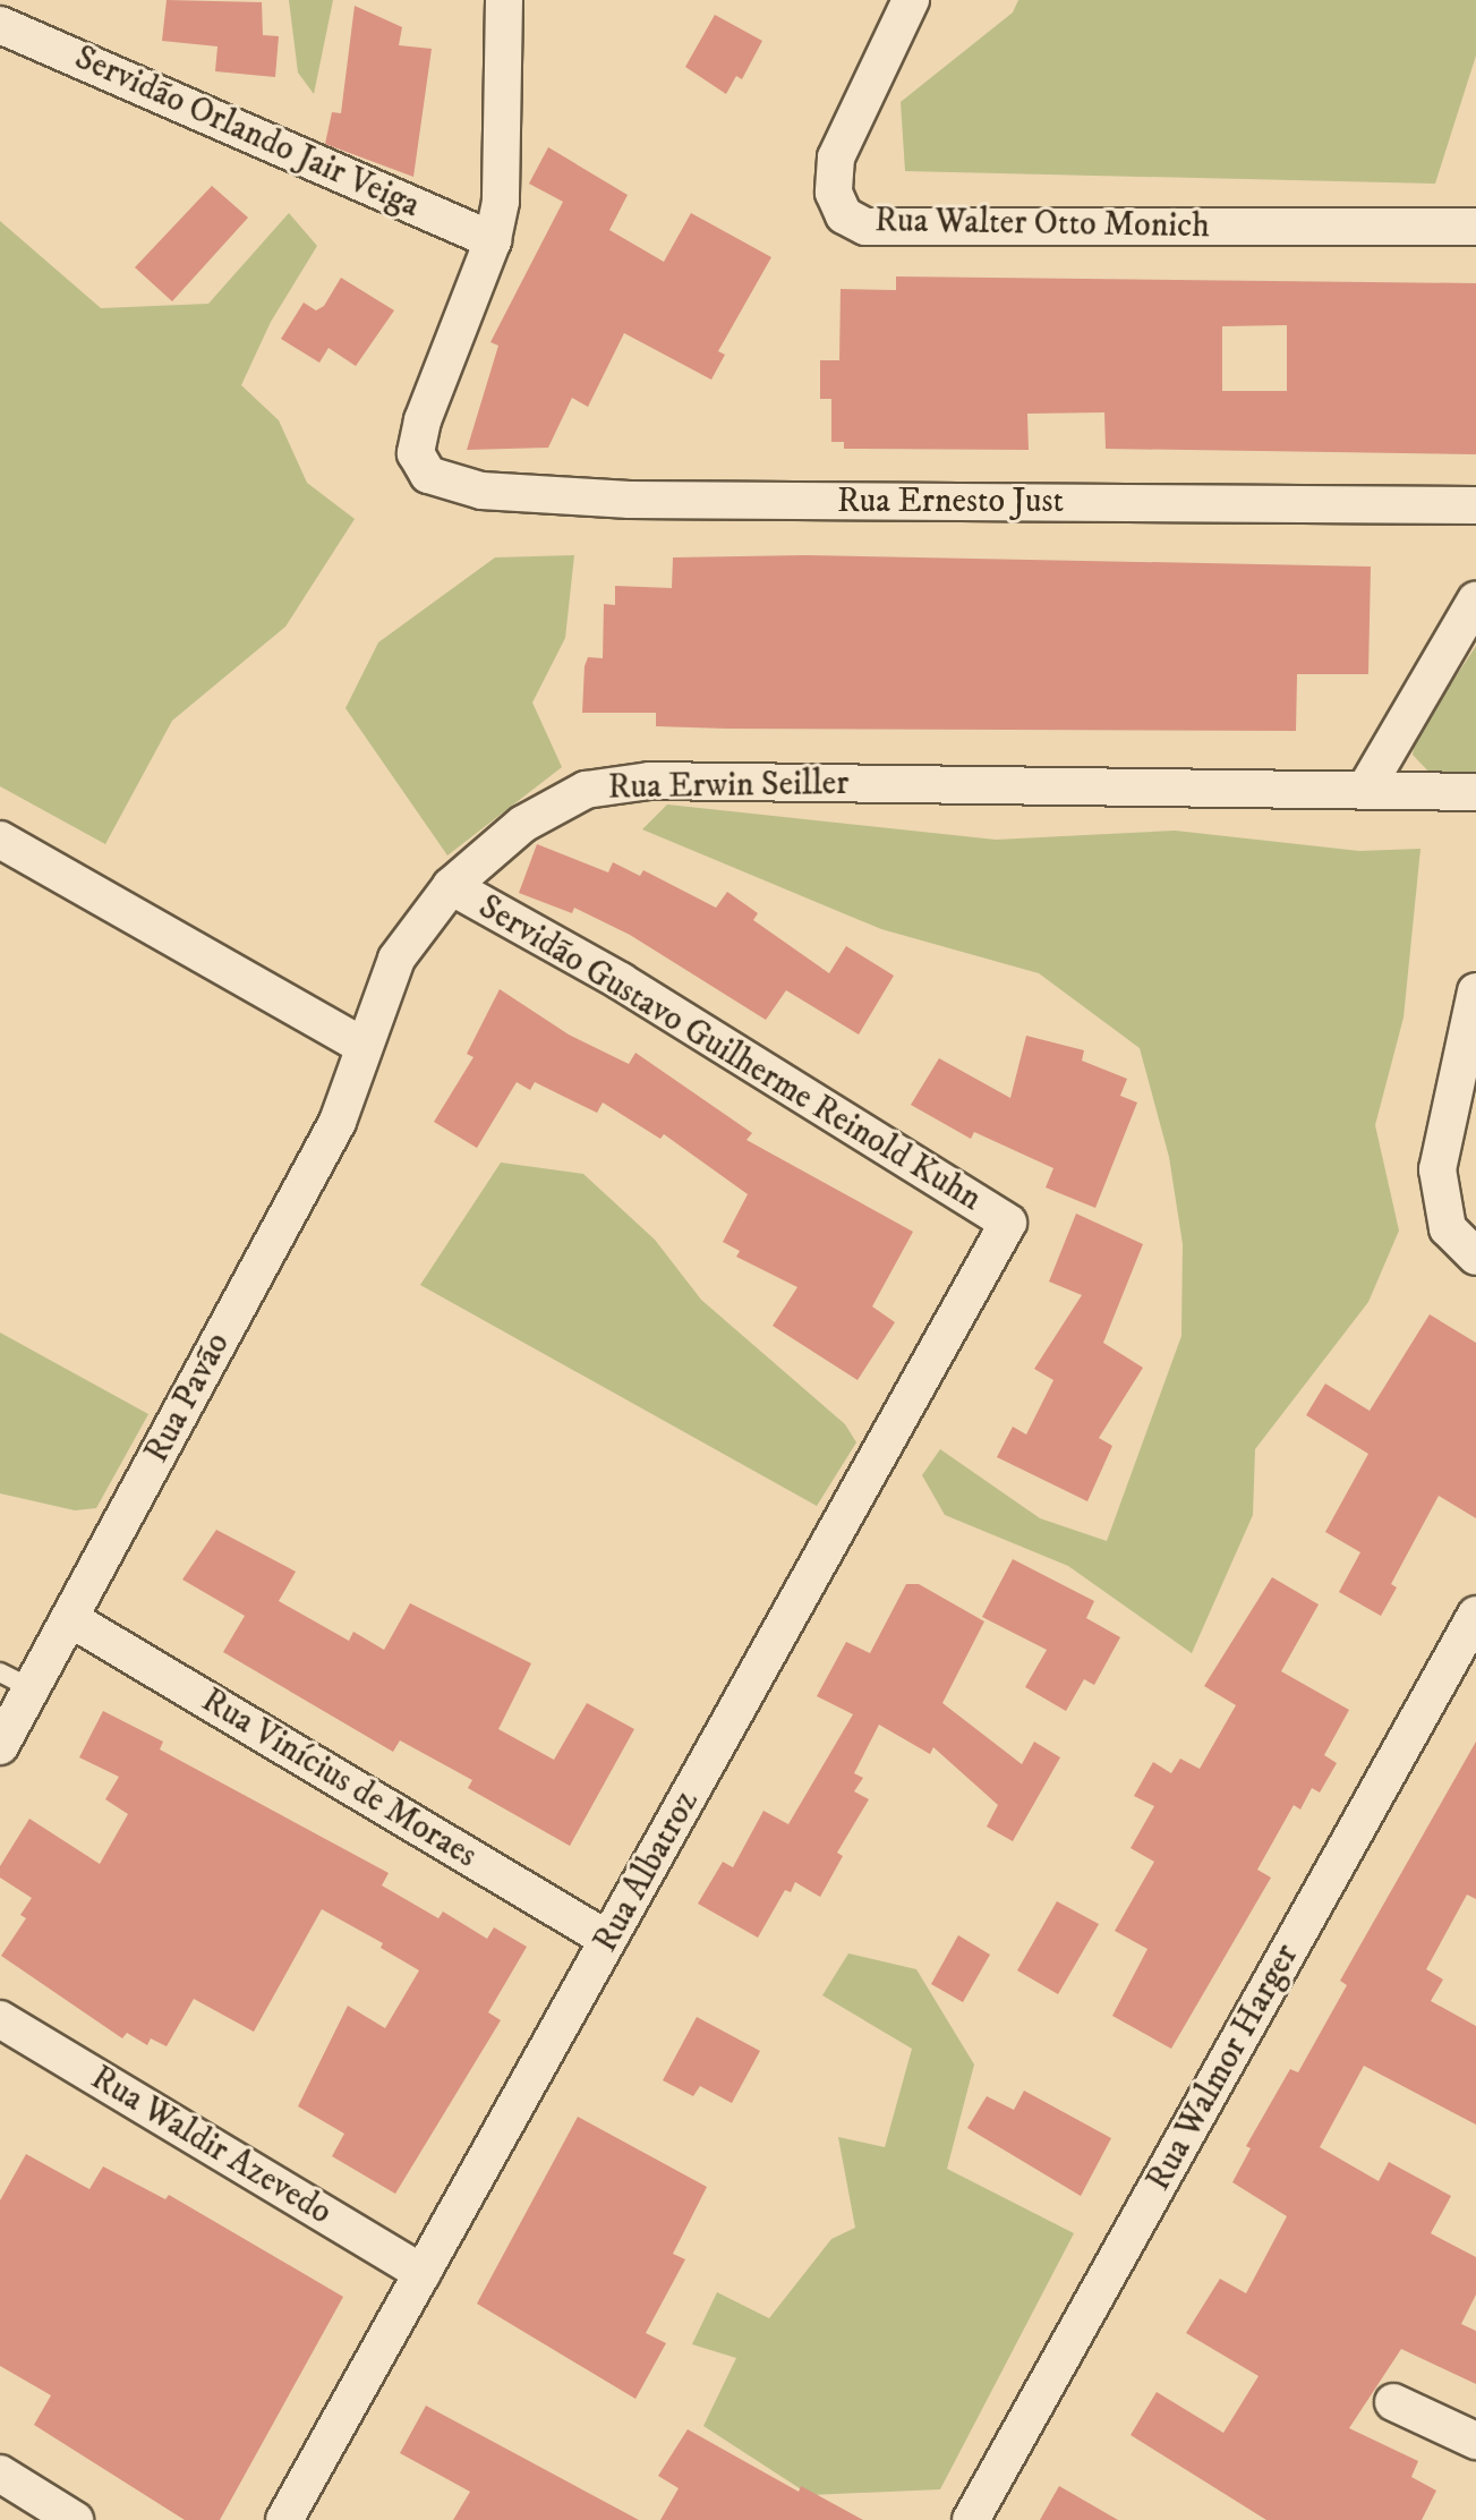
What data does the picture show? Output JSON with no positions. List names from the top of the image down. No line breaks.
{"streets":{"street":["Servidão Orlando Jair Veiga","Rua Walter Otto Monich","Rua Ernesto Just","Rua Erwin Seiller","Servidão Gustavo Guilherme Reinold Kuhn","Rua Pavão","Rua Vinícius de Moraes","Rua Albatroz","Rua Walmor Harger","Rua Waldir Azevedo"]},"crossings":[["Servidão Orlando Jair Veiga","Rua Ernesto Just"],["Rua Erwin Seiller","Servidão Gustavo Guilherme Reinold Kuhn"],["Rua Erwin Seiller","Rua Pavão"],["Servidão Gustavo Guilherme Reinold Kuhn","Rua Albatroz"],["Rua Pavão","Rua Vinícius de Moraes"],["Rua Vinícius de Moraes","Rua Albatroz"],["Rua Albatroz","Rua Waldir Azevedo"]]}
